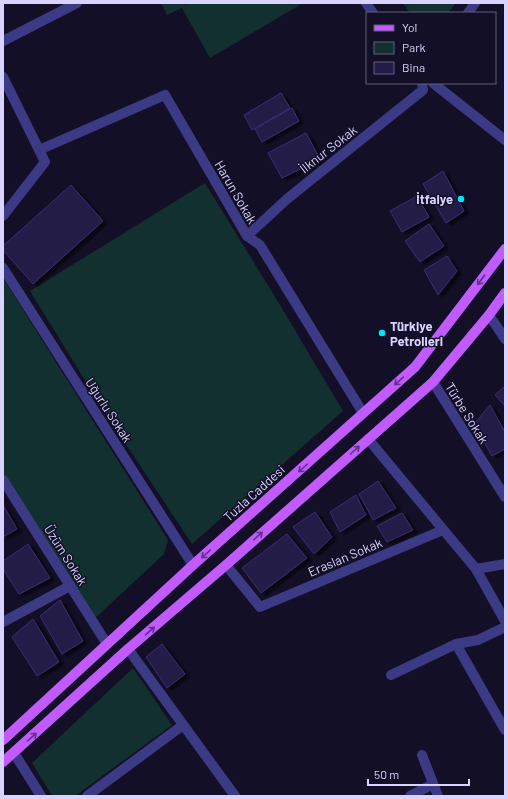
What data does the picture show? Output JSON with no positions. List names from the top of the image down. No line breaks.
{"streets":{"main road":["Tuzla Caddesi"],"street":["İlknur Sokak","Harun Sokak","Uğurlu Sokak","Türbe Sokak","Üzüm Sokak","Eraslan Sokak"]},"crossings":[["İlknur Sokak","Harun Sokak"],["Harun Sokak","Tuzla Caddesi"],["Uğurlu Sokak","Tuzla Caddesi"],["Tuzla Caddesi","Üzüm Sokak"]],"places":["İtfaiye","Türkiye Petrolleri"],"legend":["Yol","Park","Bina"],"scale_bar":"50 m"}
